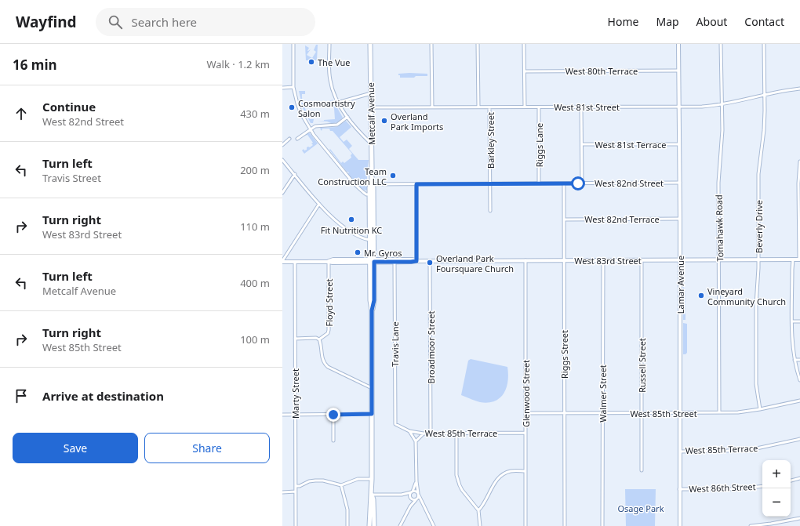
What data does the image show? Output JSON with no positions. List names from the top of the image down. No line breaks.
{"streets":{"main road":["Metcalf Avenue"],"street":["West 80th Terrace","West 81st Street","Barkley Street","West 81st Terrace","Riggs Lane","West 82nd Street","West 82nd Terrace","Beverly Drive","Tomahawk Road","West 83rd Street","Lamar Avenue","Floyd Street","Travis Lane","Broadmoor Street","Riggs Street","Russell Street","Marty Street","Glenwood Street","Walmer Street","West 85th Street","West 85th Terrace","West 86th Street"]},"crossings":[["West 80th Terrace","Lamar Avenue"],["West 81st Street","Metcalf Avenue"],["West 81st Street","Barkley Street"],["West 81st Street","Riggs Lane"],["West 81st Street","Beverly Drive"],["West 81st Street","Tomahawk Road"],["West 81st Street","Lamar Avenue"],["Metcalf Avenue","West 82nd Street"],["Metcalf Avenue","West 83rd Street"],["Barkley Street","West 82nd Street"],["West 81st Terrace","Lamar Avenue"],["Riggs Lane","West 82nd Street"],["West 82nd Street","Lamar Avenue"],["West 82nd Street","Riggs Street"],["West 82nd Terrace","Lamar Avenue"],["West 82nd Terrace","Riggs Street"],["Beverly Drive","West 83rd Street"],["Beverly Drive","West 85th Street"],["Tomahawk Road","West 83rd Street"],["Tomahawk Road","West 85th Street"],["West 83rd Street","Lamar Avenue"],["West 83rd Street","Floyd Street"],["West 83rd Street","Travis Lane"],["West 83rd Street","Broadmoor Street"],["West 83rd Street","Riggs Street"],["West 83rd Street","Russell Street"],["West 83rd Street","Marty Street"],["West 83rd Street","Glenwood Street"],["West 83rd Street","Walmer Street"],["Lamar Avenue","West 85th Street"],["Lamar Avenue","West 85th Terrace"],["Lamar Avenue","West 86th Street"],["Travis Lane","West 85th Terrace"],["Broadmoor Street","West 85th Terrace"],["Riggs Street","West 85th Street"],["Russell Street","West 85th Street"],["Glenwood Street","West 85th Street"],["Glenwood Street","West 85th Terrace"],["Walmer Street","West 85th Street"]],"parks":["Osage Park"],"places":["The Vue","Cosmoartistry Salon","Overland Park Imports","Team Construction LLC","Fit Nutrition KC","Mr. Gyros","Overland Park Foursquare Church","Vineyard Community Church"],"page":{"header":"Wayfind","search":"Search here","nav":["Home","Map","About","Contact"],"heading":["16 min","Walk · 1.2 km"],"list":[["Continue","West 82nd Street","430 m"],["Turn left","Travis Street","200 m"],["Turn right","West 83rd Street","110 m"],["Turn left","Metcalf Avenue","400 m"],["Turn right","West 85th Street","100 m"],"Arrive at destination"],"buttons":["Save","Share"],"map_buttons":["+","−"]}}
